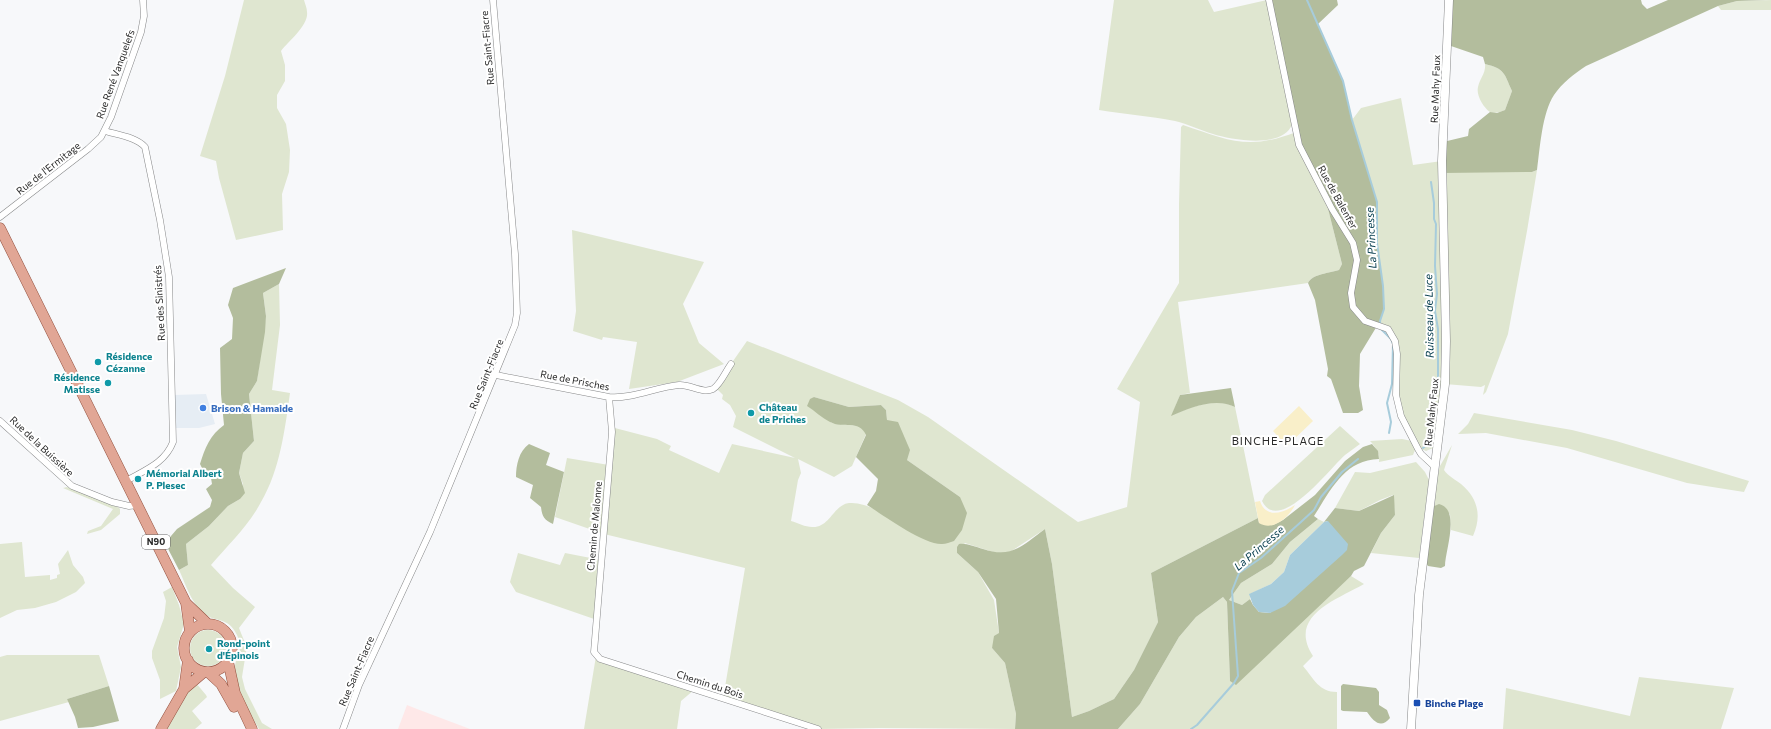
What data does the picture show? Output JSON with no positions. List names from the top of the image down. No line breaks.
{"streets":{"main road":["N90"],"street":["Rue Saint-Fiacre","Rue René Vanquelefs","Rue Mahy Faux","Rue de l'Ermitage","Rue de Balenfer","Rue des Sinistrés","Rue de Prisches","Rue de la Buissière","Chemin de Malonne","Chemin du Bois"]},"crossings":[["Rue Saint-Fiacre","Rue de Prisches"],["Rue René Vanquelefs","Rue de l'Ermitage"],["Rue René Vanquelefs","Rue des Sinistrés"],["Rue Mahy Faux","Rue de Balenfer"],["Rue de l'Ermitage","Rue des Sinistrés"],["Rue des Sinistrés","N90"],["Rue de Prisches","Chemin de Malonne"],["Rue de la Buissière","N90"],["Chemin de Malonne","Chemin du Bois"]],"districts":["BINCHE-PLAGE"],"water":["La Princesse","Ruisseau de Luce"],"places":{"other":["Résidence Cézanne","Résidence Matisse","Brison & Hamaide","Château de Priches","Mémorial Albert P. Plesec","Rond-point d'Épinois"],"transit":["Binche Plage"]}}
